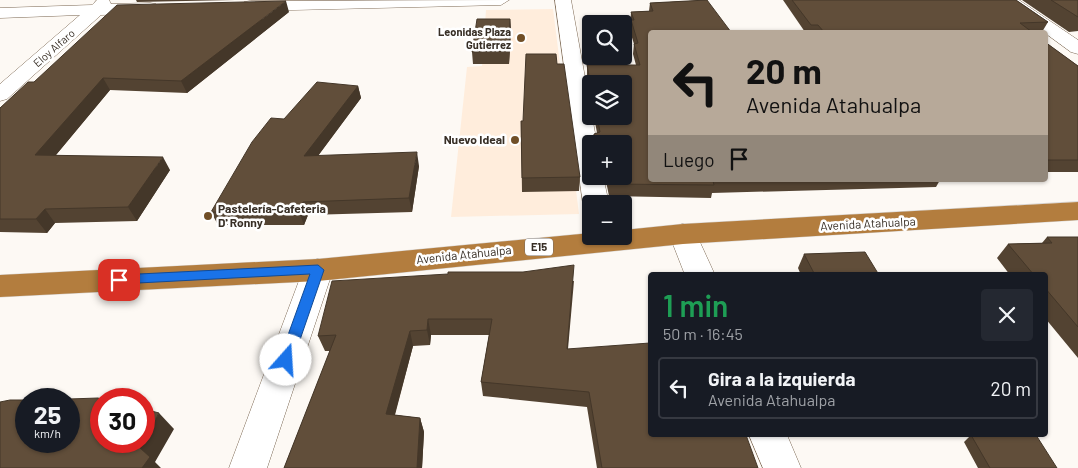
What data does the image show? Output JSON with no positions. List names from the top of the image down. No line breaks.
{"streets":{"highway":["Avenida Atahualpa","E15"],"street":["Eloy Alfaro"]},"places":["Leonidas Plaza Gutierrez","Nuevo Ideal","Pastelería-Cafeteria D' Ronny"],"page":{"map_buttons":["+","−"],"turn":["20 m","Avenida Atahualpa"],"then":"Luego","heading":["1 min","50 m · 16:45"],"list":[{"name":"Gira a la izquierda","note":"Avenida Atahualpa","value":"20 m"}],"speed":"25 km/h","limit":"30"}}
